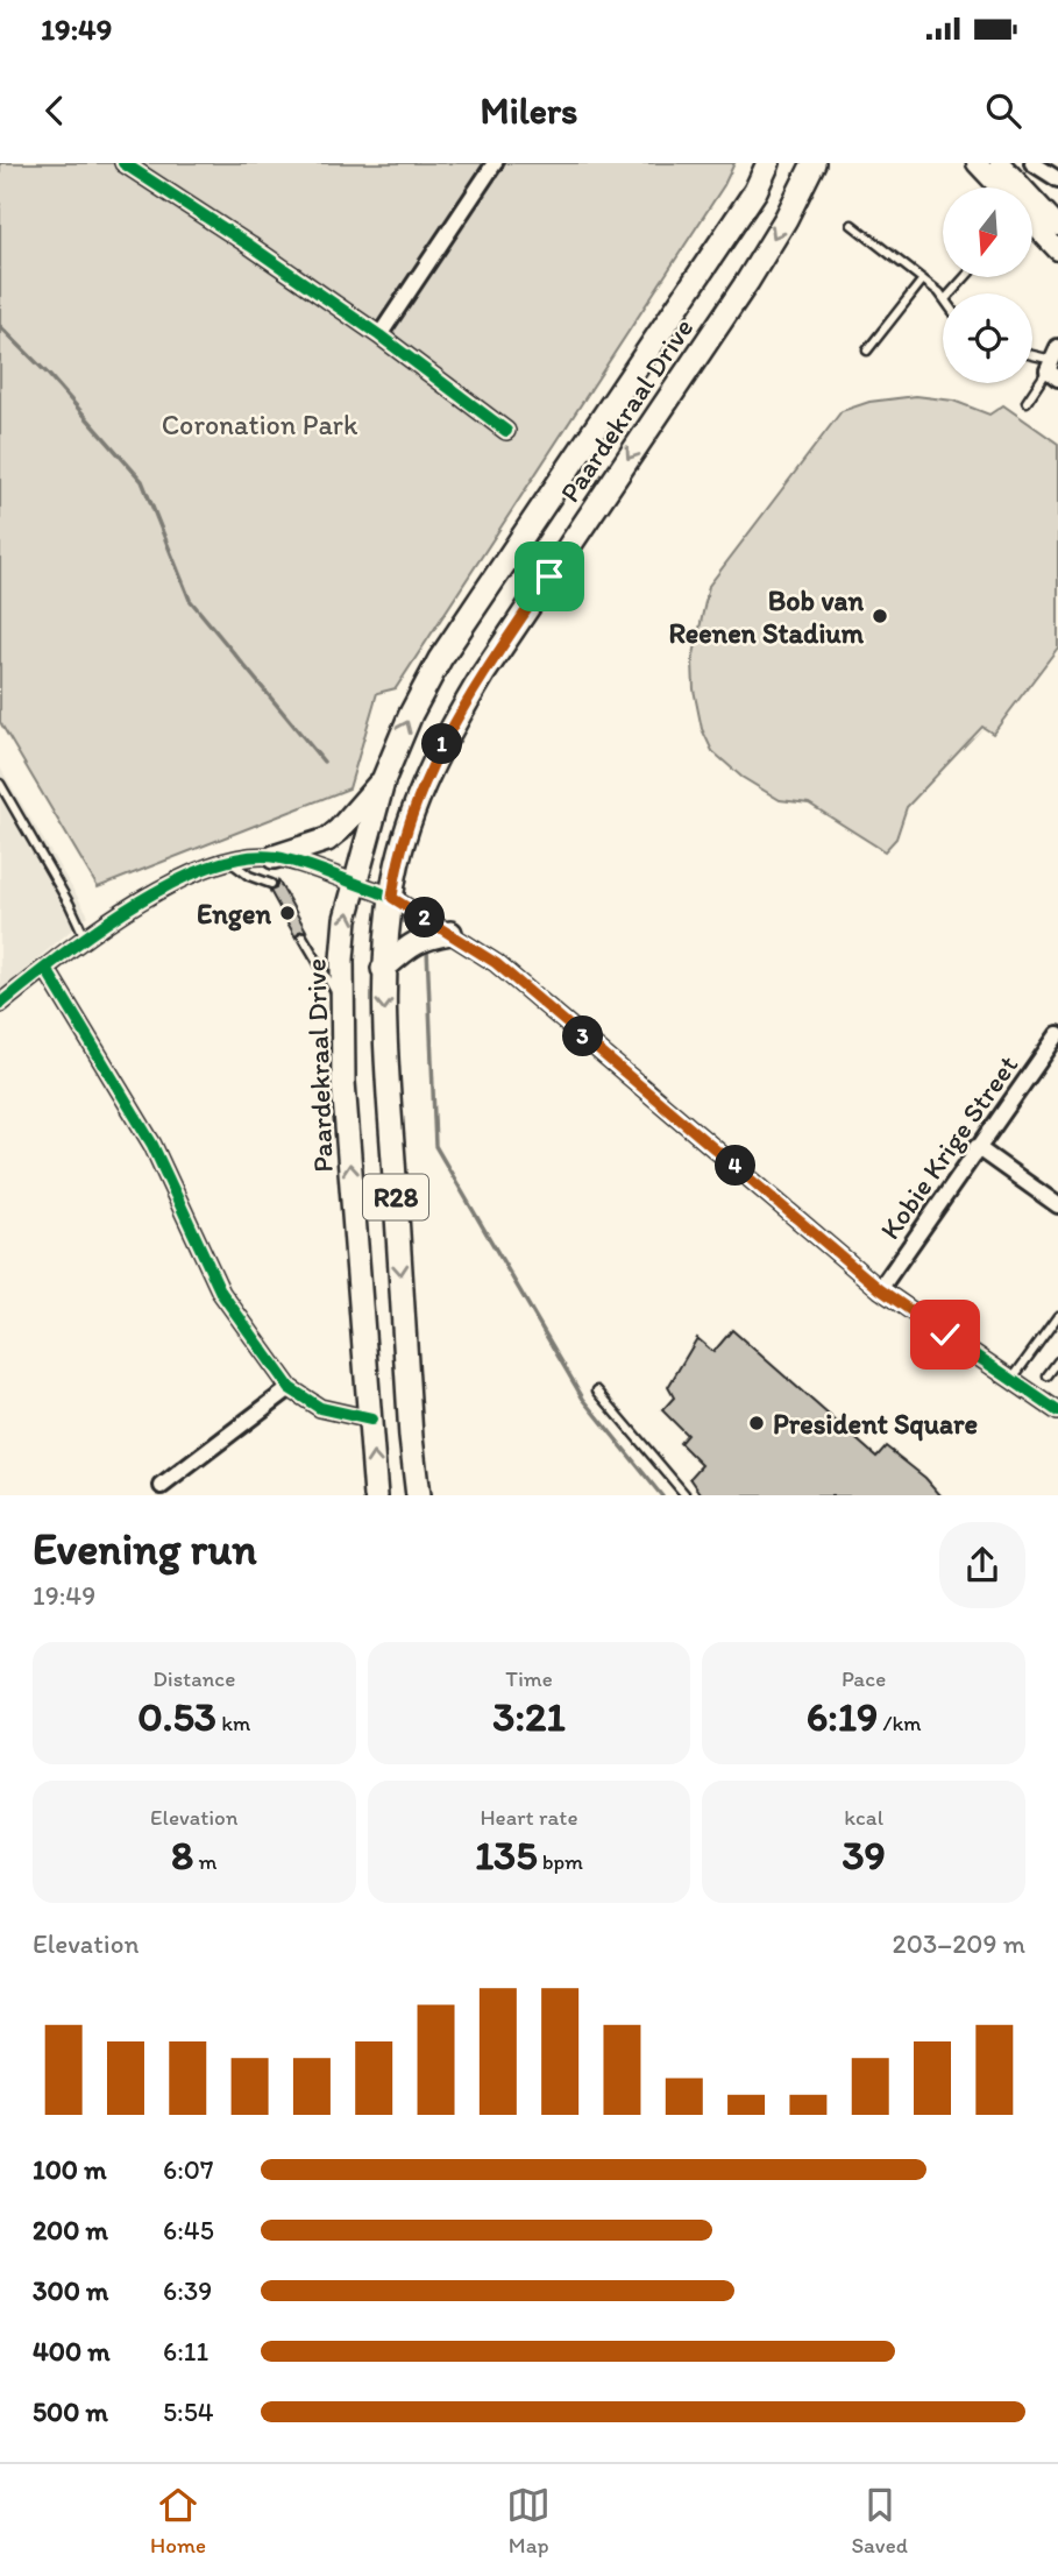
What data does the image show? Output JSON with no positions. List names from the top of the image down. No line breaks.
{"streets":{"main road":["Paardekraal Drive","R28"],"street":["Kobie Krige Street"]},"parks":["Coronation Park"],"places":["Bob van Reenen Stadium","Engen","President Square"],"north":"bottom","page":{"status":"19:49","header":"Milers","pins":["1","2","3","4"],"heading":["Evening run","19:49"],"stats":[["Distance","0.53 km"],["Time","3:21"],["Pace","6:19 /km"],["Elevation","8 m"],["Heart rate","135 bpm"],["kcal","39"]],"chart":["Elevation","203–209 m"],"list":[{"name":"100 m","note":"6:07"},{"name":"200 m","note":"6:45"},{"name":"300 m","note":"6:39"},{"name":"400 m","note":"6:11"},{"name":"500 m","note":"5:54"}],"tabs":["Home","Map","Saved"]}}
